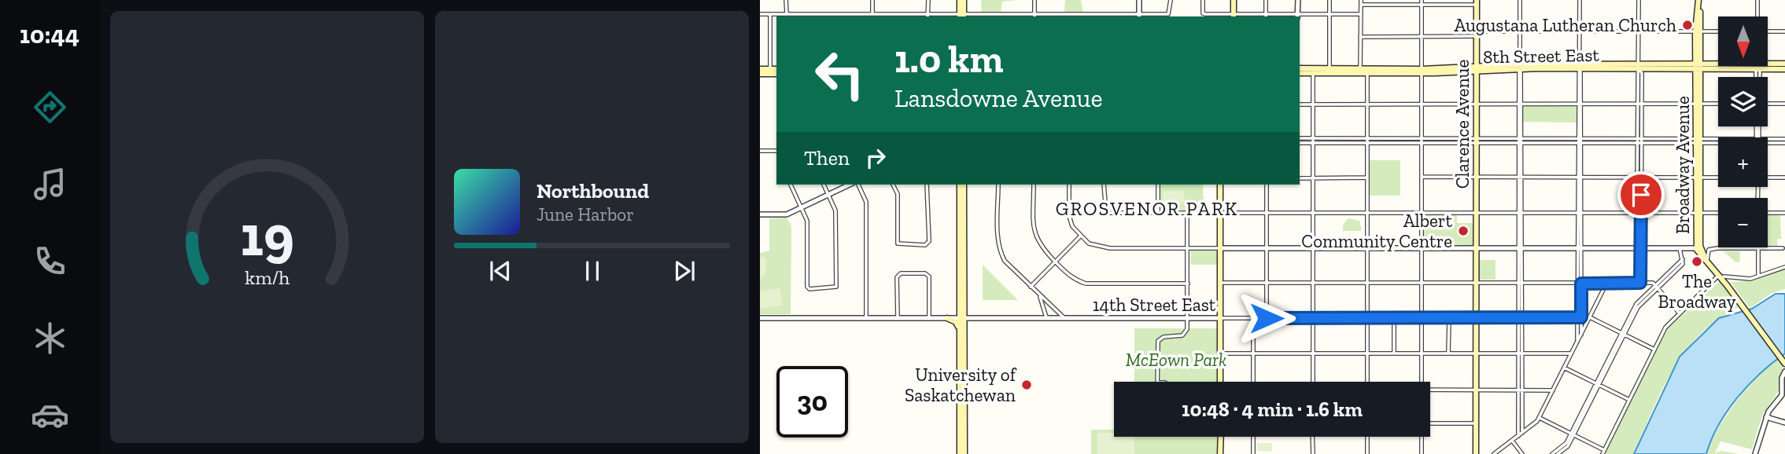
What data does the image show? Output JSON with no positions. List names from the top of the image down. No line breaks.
{"streets":{"main road":["8th Street East","Clarence Avenue","Broadway Avenue"],"street":["14th Street East"]},"crossings":[["8th Street East","Clarence Avenue"],["8th Street East","Broadway Avenue"],["Clarence Avenue","14th Street East"]],"districts":["GROSVENOR PARK"],"parks":["McEown Park"],"places":["Augustana Lutheran Church","Albert Community Centre","The Broadway","University of Saskatchewan"],"north":"bottom","page":{"tabs":"10:44","map_buttons":["+","−"],"turn":["1.0 km","Lansdowne Avenue"],"then":"Then","song":["Northbound","June Harbor"],"limit":"30","trip":"10:48 · 4 min · 1.6 km","gauge":["19","km/h"]}}
